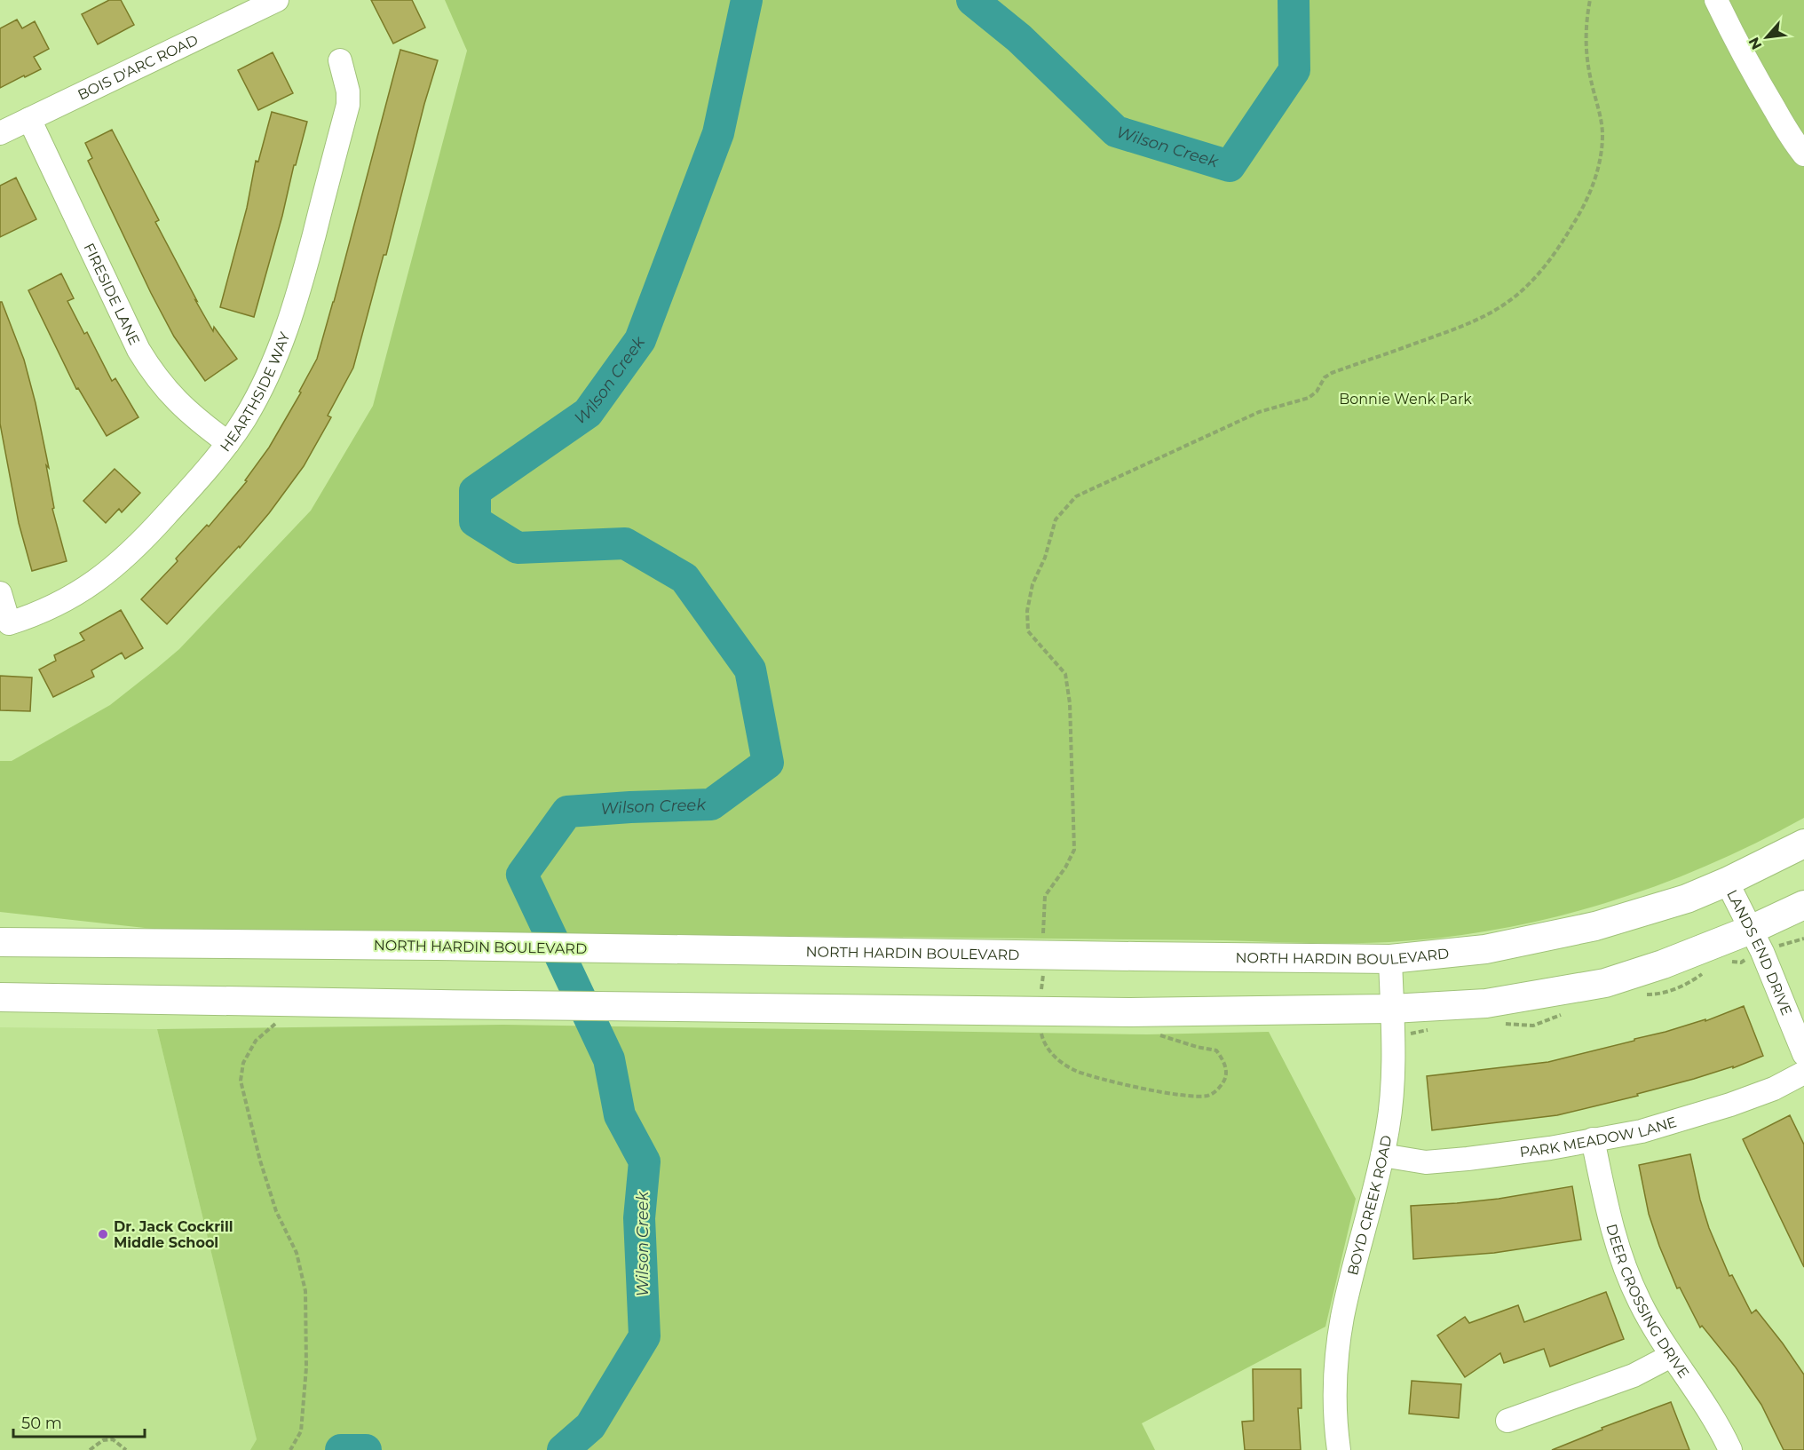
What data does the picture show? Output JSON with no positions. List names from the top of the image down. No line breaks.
{"streets":{"main road":["NORTH HARDIN BOULEVARD"],"street":["BOIS D'ARC ROAD","FIRESIDE LANE","HEARTHSIDE WAY","LANDS END DRIVE","PARK MEADOW LANE","BOYD CREEK ROAD","DEER CROSSING DRIVE"]},"crossings":[["BOIS D'ARC ROAD","FIRESIDE LANE"],["FIRESIDE LANE","HEARTHSIDE WAY"],["NORTH HARDIN BOULEVARD","LANDS END DRIVE"],["NORTH HARDIN BOULEVARD","BOYD CREEK ROAD"],["PARK MEADOW LANE","BOYD CREEK ROAD"],["PARK MEADOW LANE","DEER CROSSING DRIVE"]],"water":["Wilson Creek"],"parks":["Bonnie Wenk Park"],"places":["Dr. Jack Cockrill Middle School"],"scale_bar":"50 m","north":"bottom left"}
